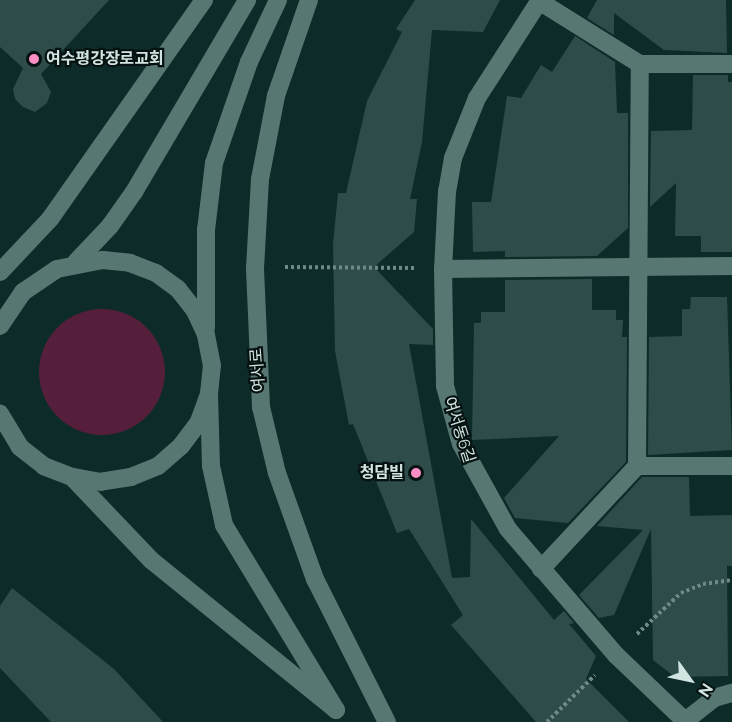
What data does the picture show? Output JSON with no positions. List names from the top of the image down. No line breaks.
{"streets":{"street":["여서로","여서동6길"]},"places":["여수평강장로교회","청담빌"],"north":"bottom right"}
